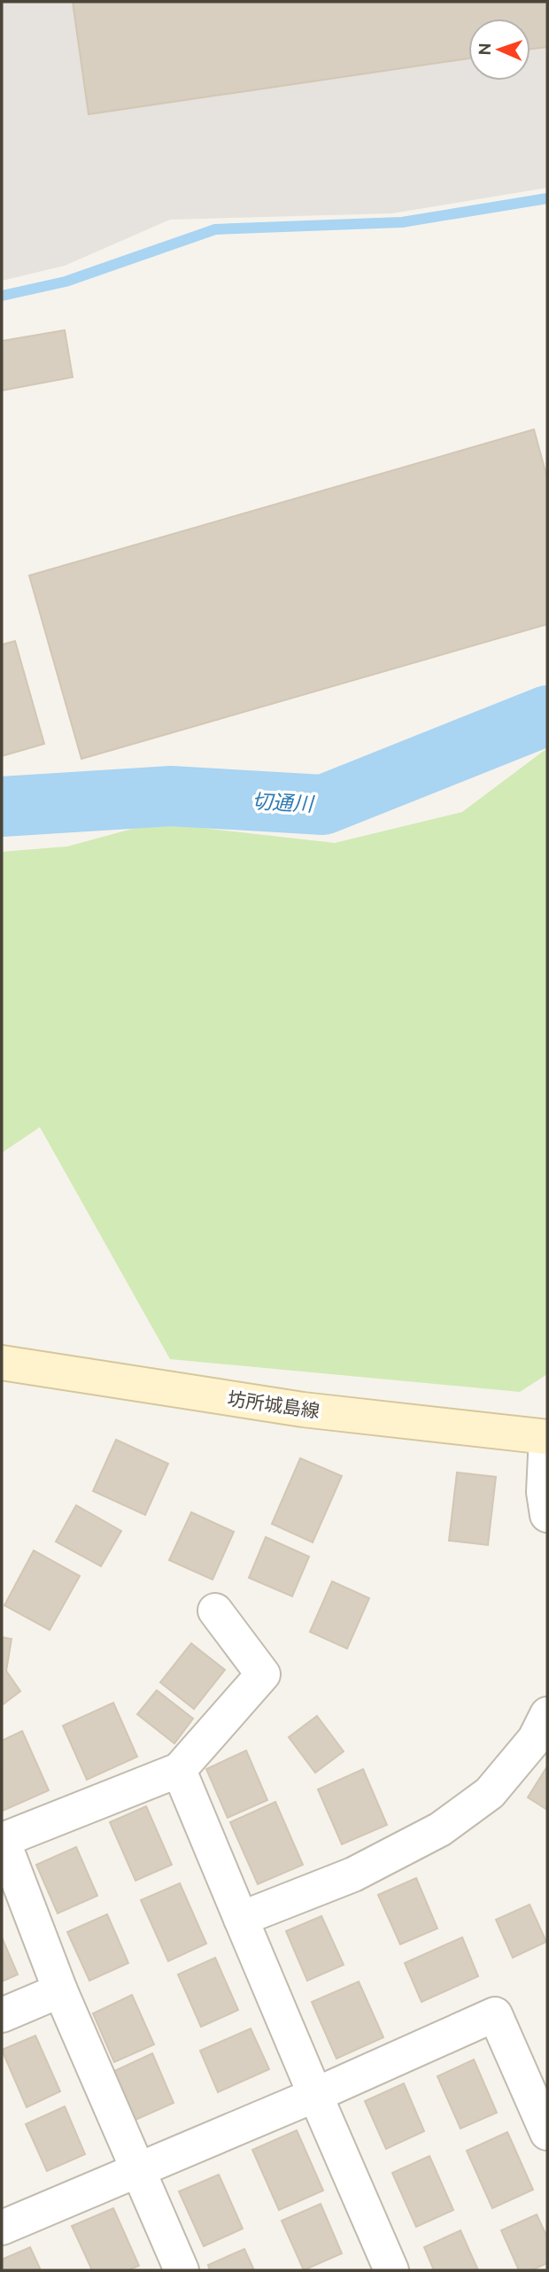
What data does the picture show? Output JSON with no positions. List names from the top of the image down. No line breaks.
{"streets":{"main road":["坊所城島線"]},"water":["切通川"],"north":"left"}
